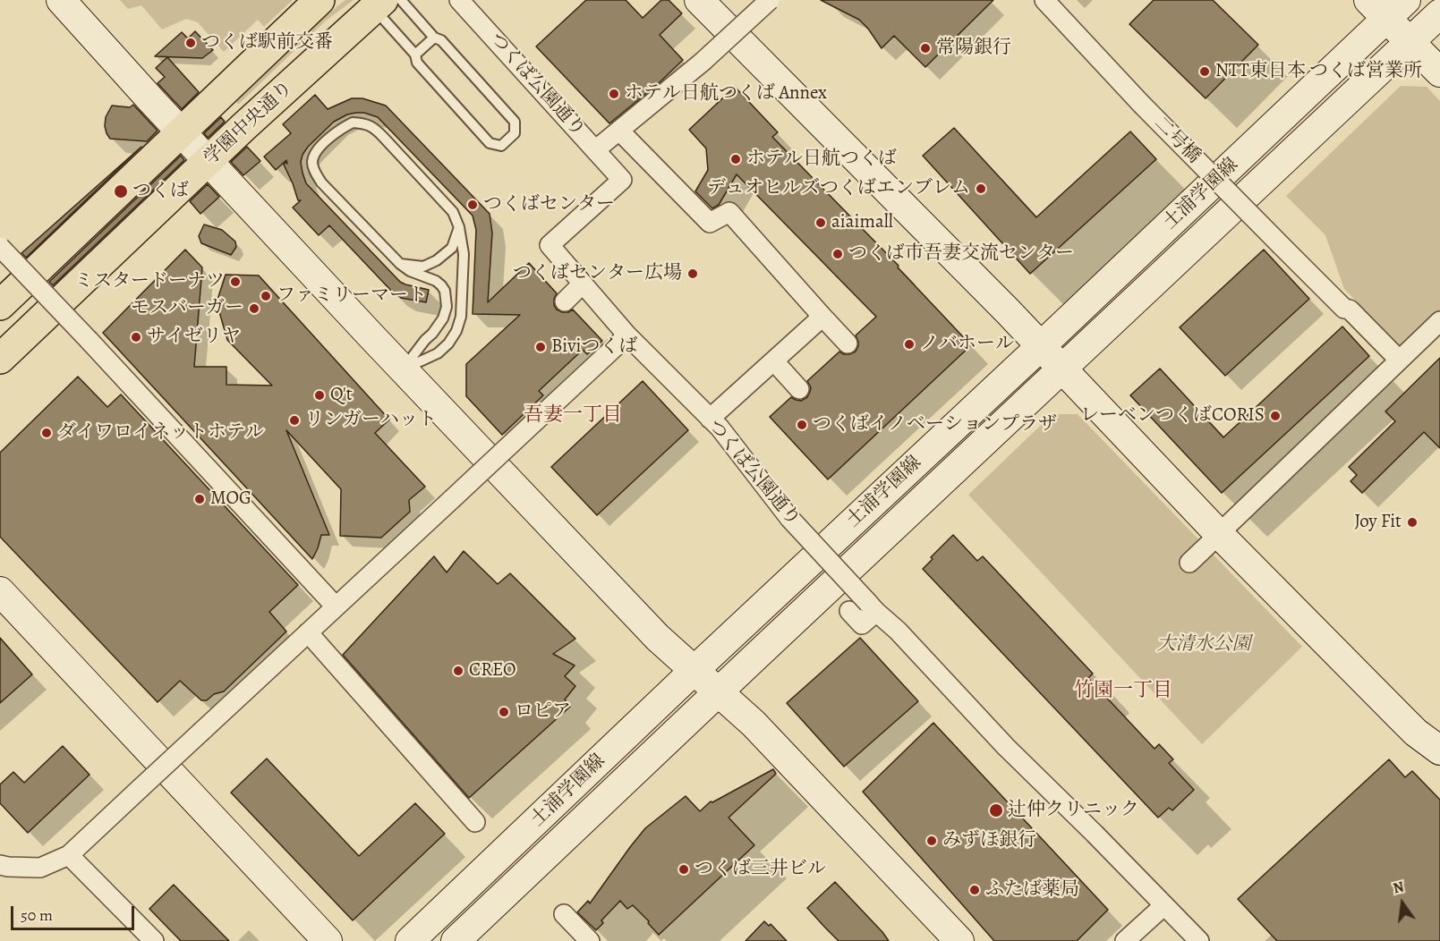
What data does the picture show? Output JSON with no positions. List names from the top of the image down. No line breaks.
{"streets":{"main road":["学園中央通り"],"street":["つくば公園通り","二号橋","土浦学園線"]},"districts":["吾妻一丁目","竹園一丁目"],"parks":["大清水公園"],"places":["つくば駅前交番","常陽銀行","NTT東日本 つくば営業所","ホテル日航つくば Annex","ホテル日航つくば","デュオヒルズつくばエンブレム","つくば","つくばセンター","aiaimall","つくば市吾妻交流センター","つくばセンター広場","ミスタードーナツ","ファミリーマート","モスバーガー","サイゼリヤ","ノバホール","Biviつくば","Q't","レーベンつくばCORIS","リンガーハット","つくばイノベーションプラザ","ダイワロイネットホテル","MOG","Joy Fit","CREO","ロピア","辻仲クリニック","みずほ銀行","つくば三井ビル","ふたば薬局"],"scale_bar":"50 m","north":"top"}
